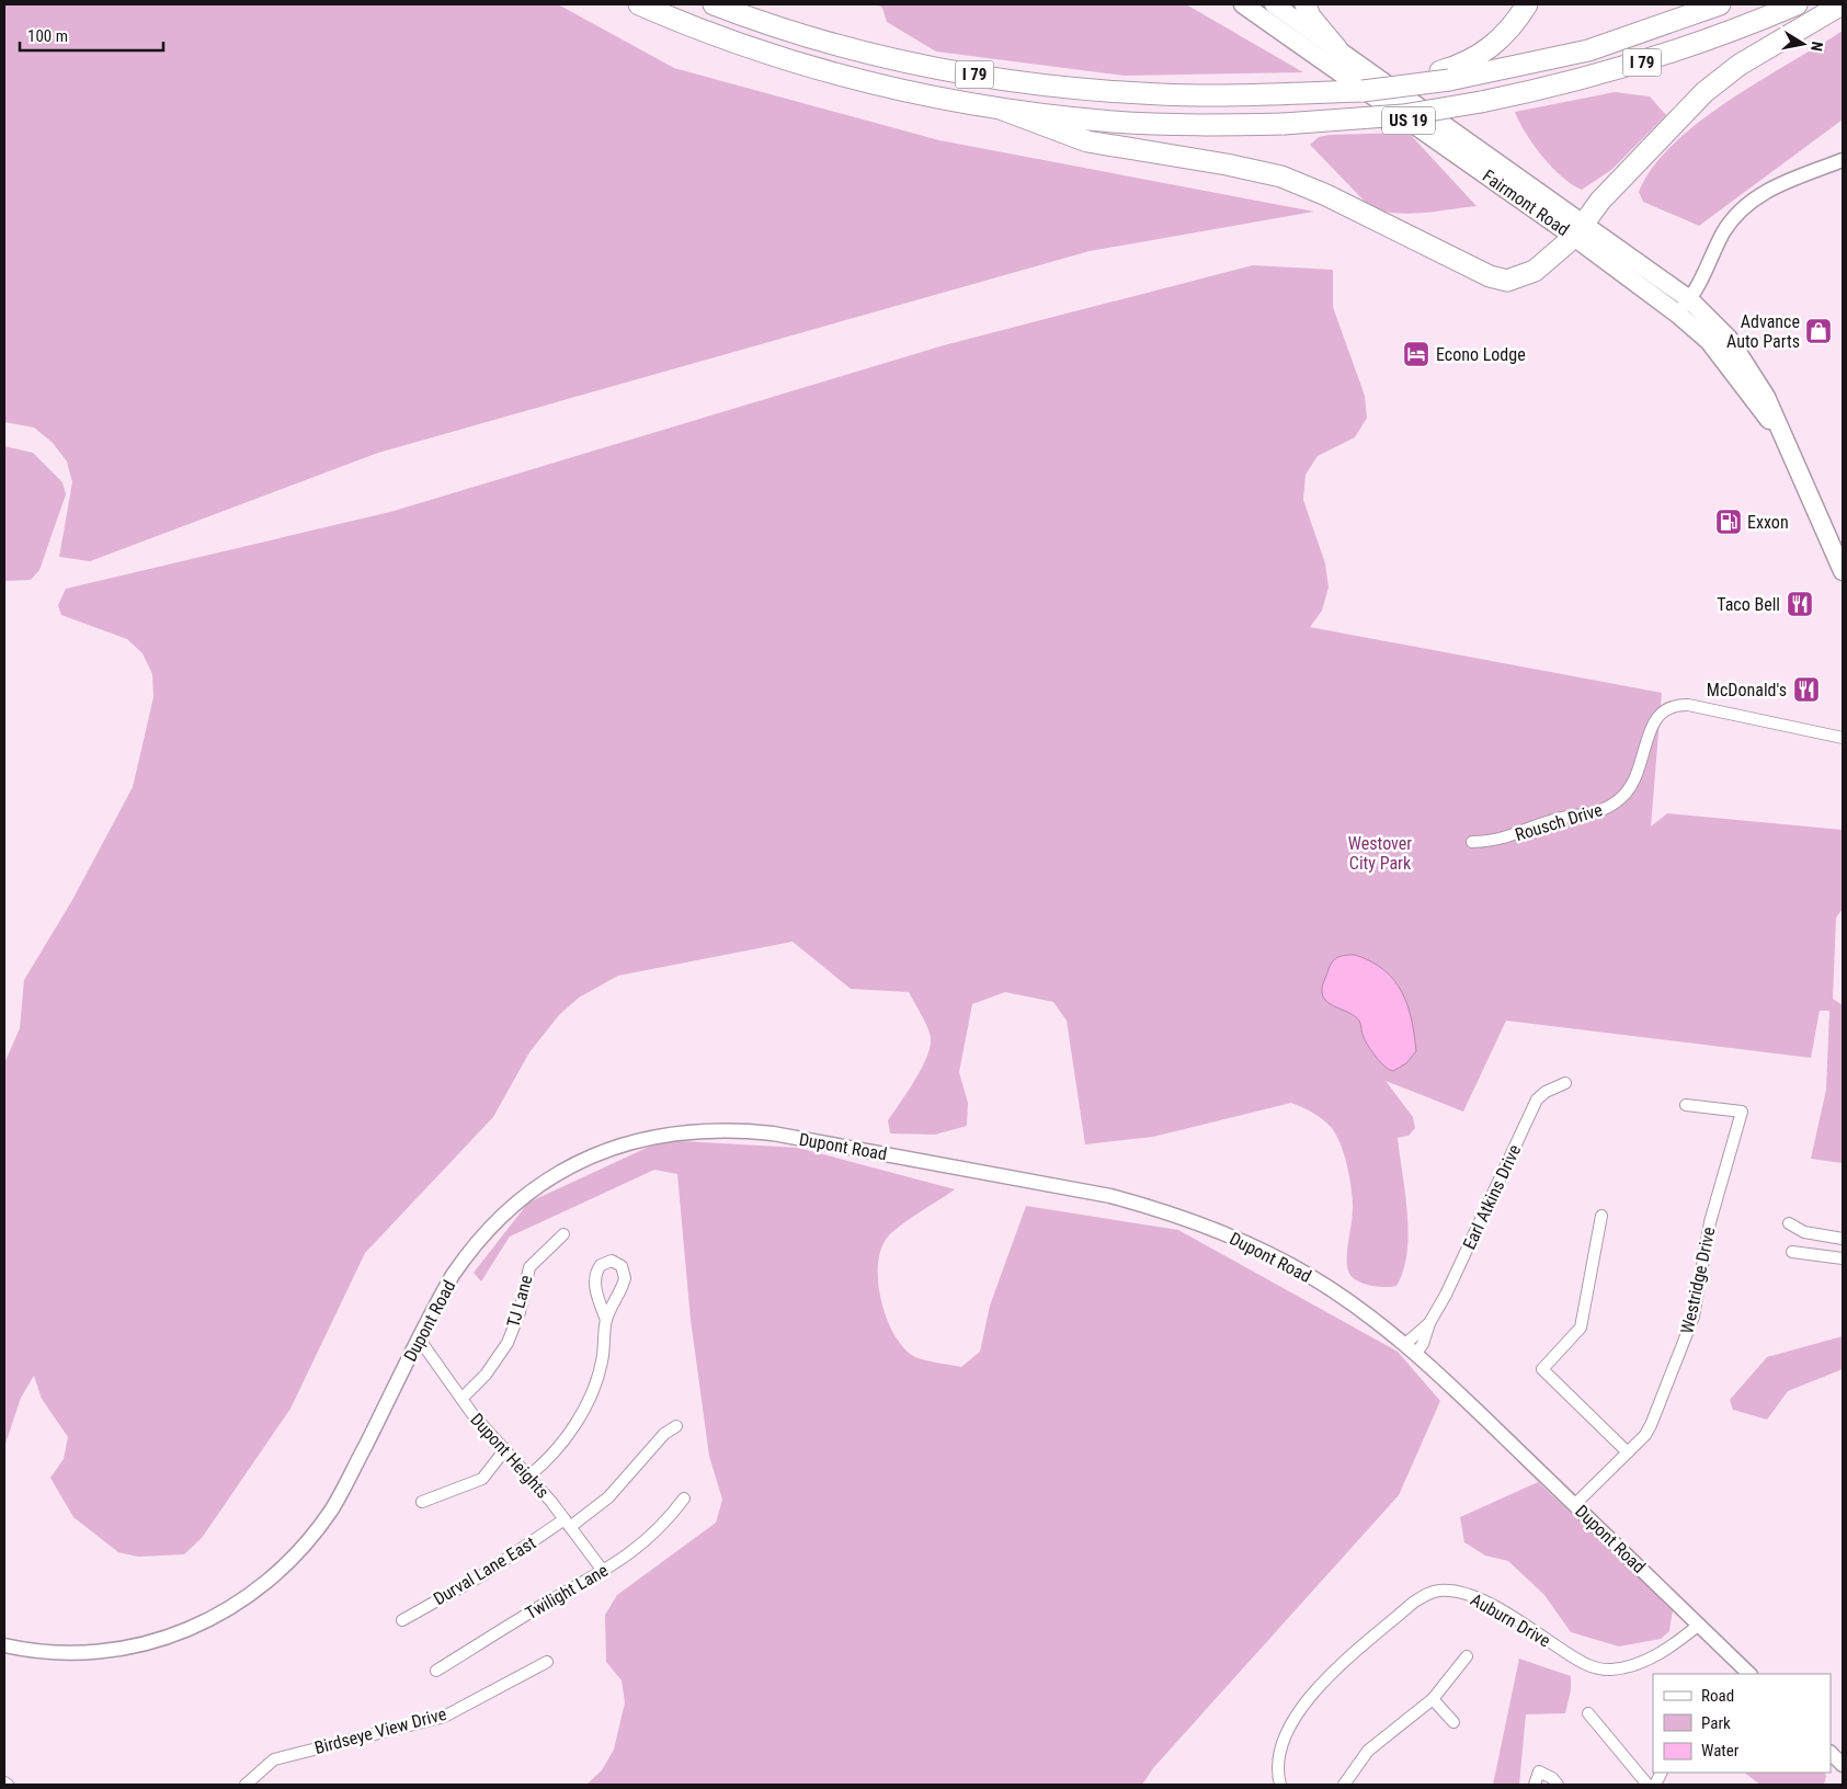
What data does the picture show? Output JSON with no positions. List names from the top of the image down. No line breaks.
{"streets":{"highway":["I 79"],"main road":["US 19","Fairmont Road"],"street":["Rousch Drive","Dupont Road","Earl Atkins Drive","Westridge Drive","TJ Lane","Dupont Heights","Durval Lane East","Twilight Lane","Auburn Drive","Birdseye View Drive"]},"crossings":[["Dupont Road","Earl Atkins Drive"],["Dupont Road","Westridge Drive"],["Dupont Road","Dupont Heights"],["Dupont Road","Auburn Drive"],["TJ Lane","Dupont Heights"],["Dupont Heights","Durval Lane East"],["Dupont Heights","Twilight Lane"]],"parks":["Westover City Park"],"places":{"shop":["Advance Auto Parts"],"hotel":["Econo Lodge"],"fuel station":["Exxon"],"restaurant":["Taco Bell","McDonald's"]},"legend":["Road","Park","Water"],"scale_bar":"100 m","north":"right"}
